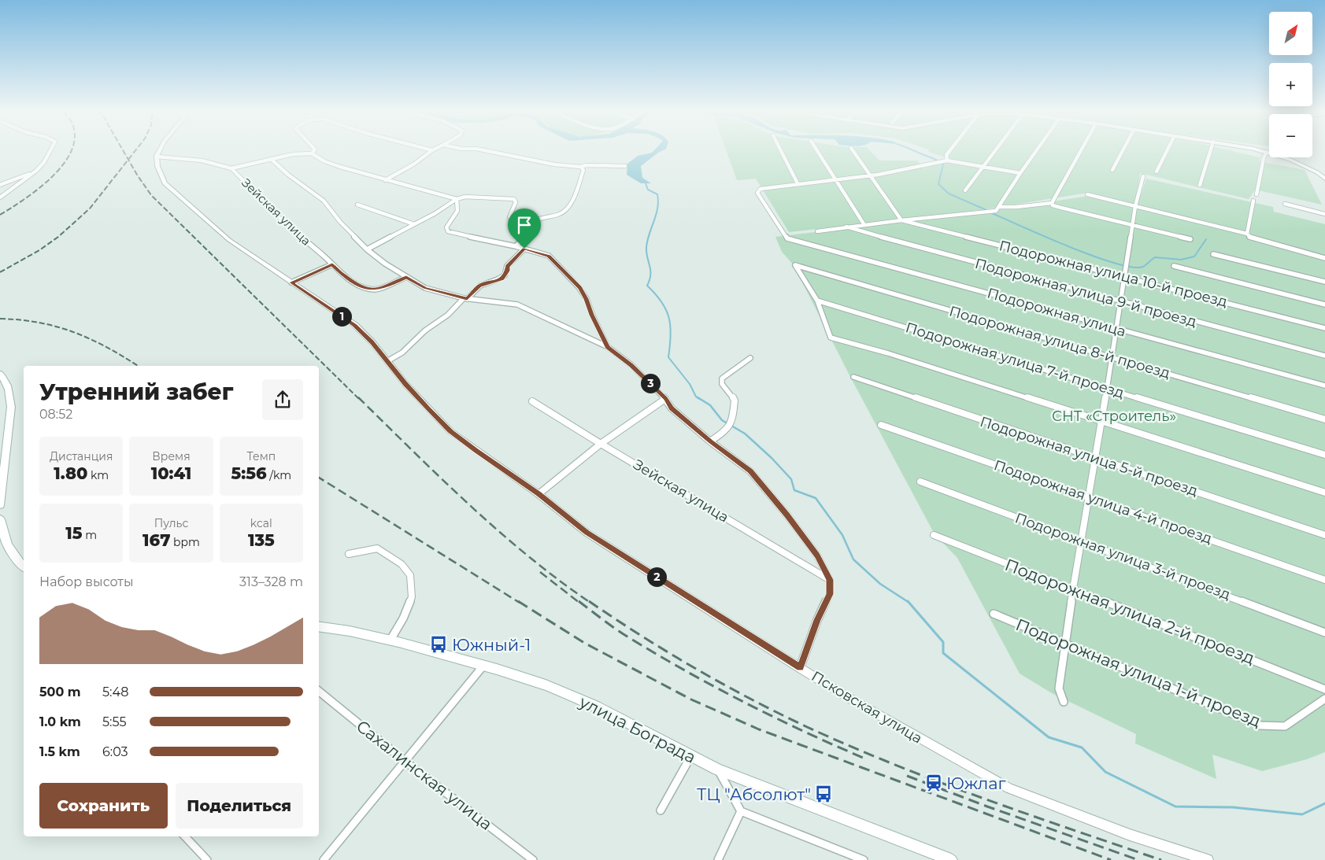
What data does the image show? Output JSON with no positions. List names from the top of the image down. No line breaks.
{"streets":{"main road":["улица Бограда"],"street":["Зейская улица","Подорожная улица 10-й проезд","Подорожная улица 9-й проезд","Подорожная улица","Подорожная улица 8-й проезд","Подорожная улица 7-й проезд","Подорожная улица 5-й проезд","Подорожная улица 4-й проезд","Подорожная улица 3-й проезд","Подорожная улица 2-й проезд","Подорожная улица 1-й проезд","Псковская улица","Сахалинская улица"]},"crossings":[["Зейская улица","Псковская улица"],["Подорожная улица 8-й проезд","Подорожная улица 7-й проезд"]],"parks":["СНТ «Строитель»"],"places":{"bus stop":["Южный-1","ТЦ \"Абсолют\""],"station":["Южлаг"]},"north":"top right","page":{"map_buttons":["+","−"],"pins":["1","3","2"],"heading":["Утренний забег","08:52"],"stats":[["Дистанция","1.80 km"],["Время","10:41"],["Темп","5:56 /km"],["15 m"],["Пульс","167 bpm"],["kcal","135"]],"chart":["Набор высоты","313–328 m"],"list":[{"name":"500 m","note":"5:48"},{"name":"1.0 km","note":"5:55"},{"name":"1.5 km","note":"6:03"}],"buttons":["Сохранить","Поделиться"]}}
